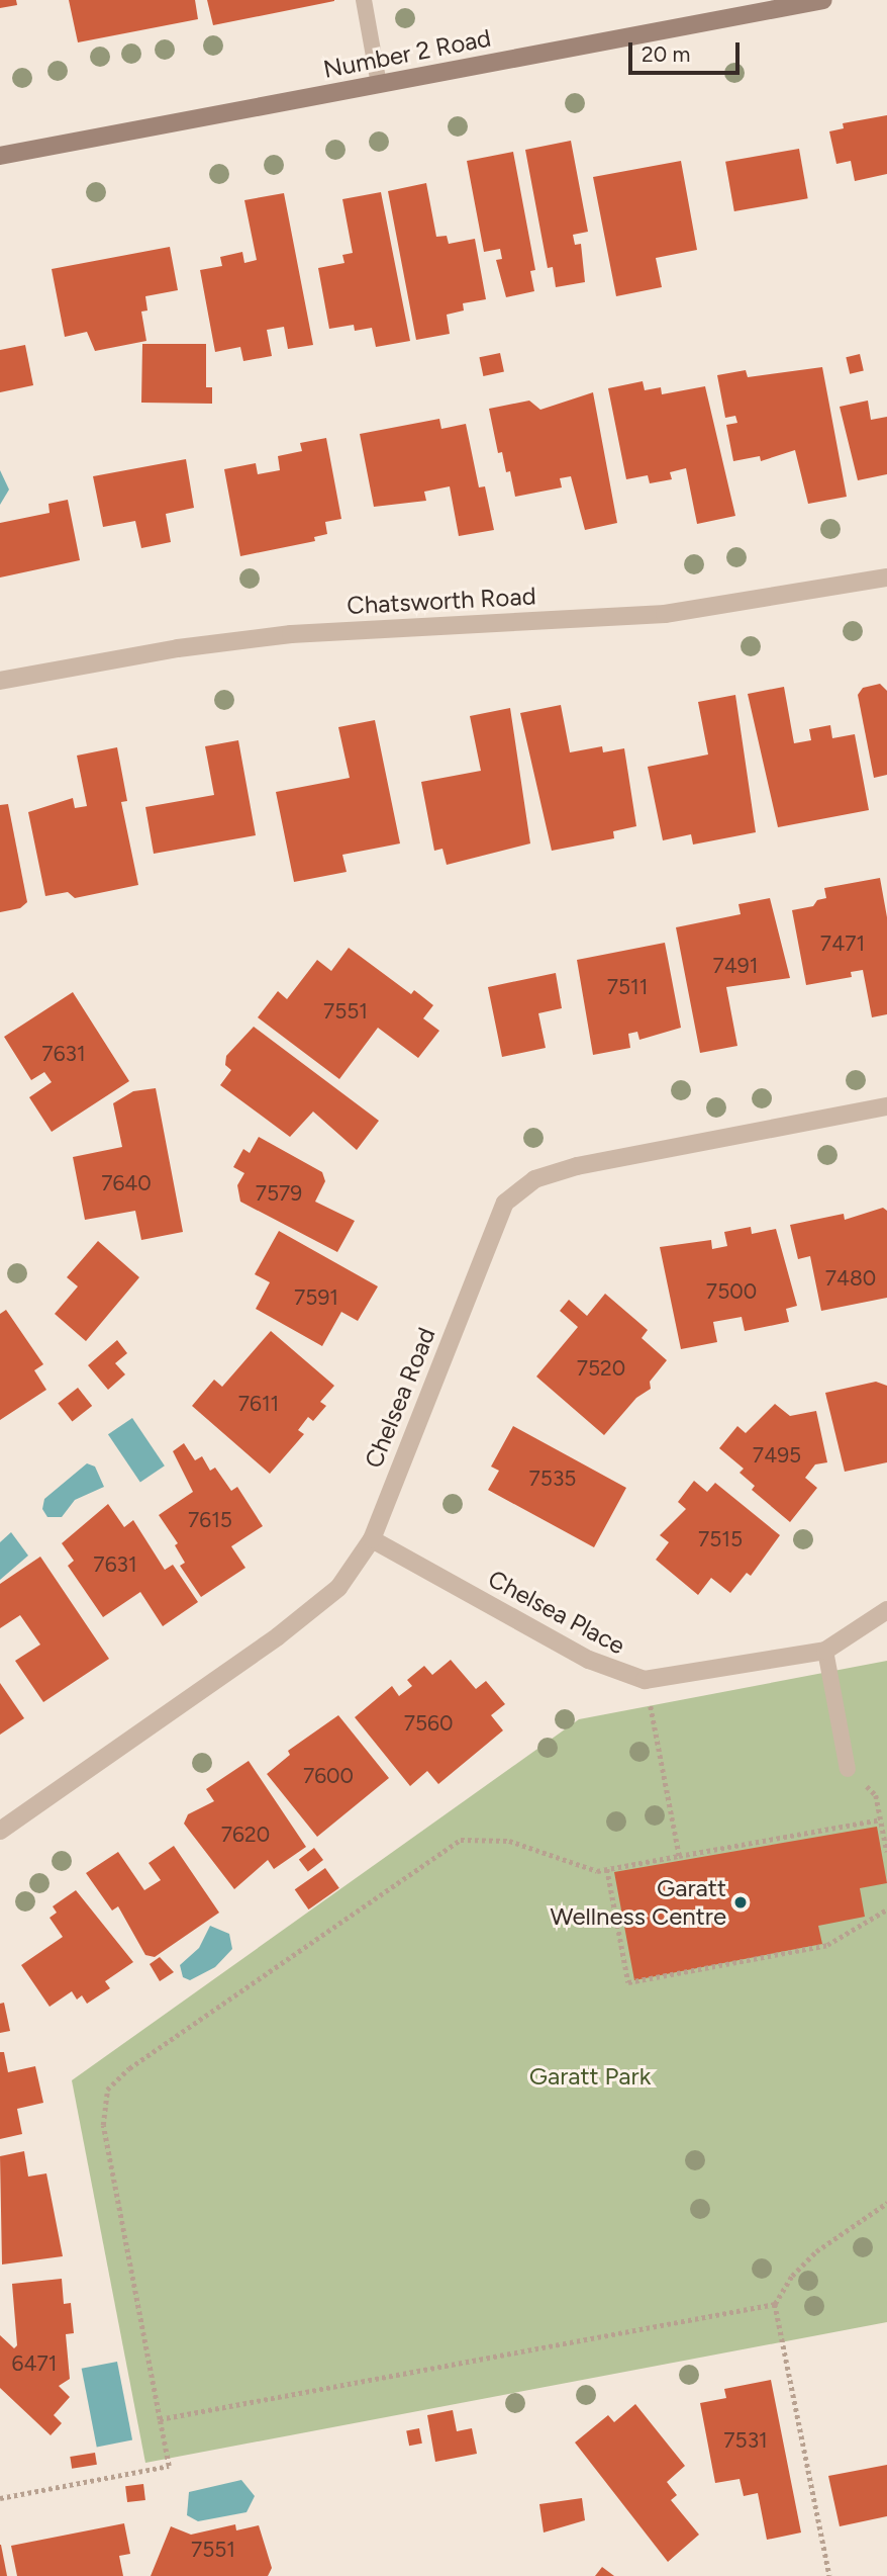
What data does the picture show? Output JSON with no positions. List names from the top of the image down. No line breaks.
{"streets":{"main road":["Number 2 Road"],"street":["Chatsworth Road","Chelsea Road","Chelsea Place"]},"crossings":[["Chelsea Road","Chelsea Place"]],"parks":["Garatt Park"],"places":["Garatt Wellness Centre"],"house_numbers":["7471","7491","7511","7551","7631","7640","7579","7480","7500","7591","7520","7611","7495","7535","7615","7515","7631","7560","7600","7620","6471","7531","7551"],"scale_bar":"20 m"}
